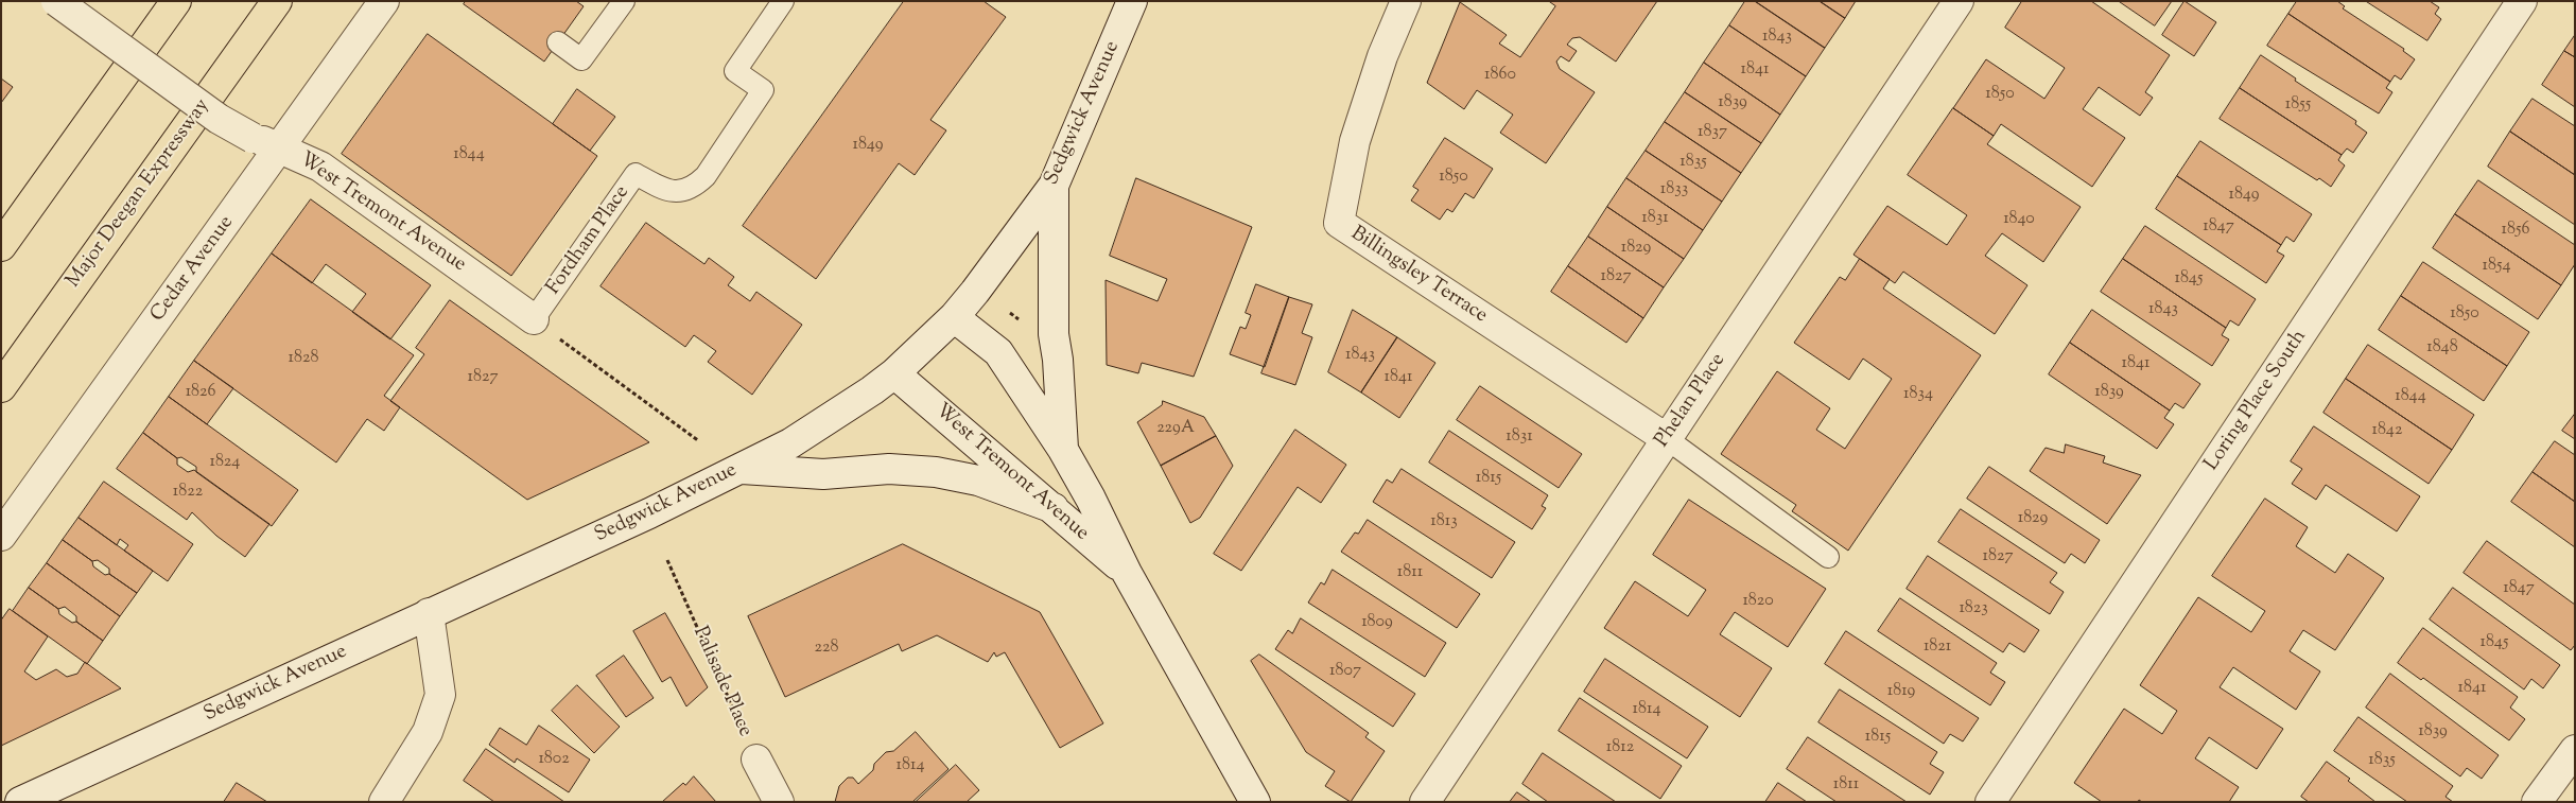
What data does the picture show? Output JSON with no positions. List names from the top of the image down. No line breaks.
{"streets":{"highway":["Major Deegan Expressway"],"street":["Sedgwick Avenue","West Tremont Avenue","Cedar Avenue","Billingsley Terrace","Phelan Place","Loring Place South","Palisade Place"],"lane":["Fordham Place"]},"crossings":[["Sedgwick Avenue","West Tremont Avenue"],["West Tremont Avenue","Fordham Place"],["West Tremont Avenue","Cedar Avenue"],["Billingsley Terrace","Phelan Place"]],"house_numbers":["1843","1841","1860","1850","1839","1855","1837","1849","1844","1835","1850","1833","1849","1831","1840","1847","1856","1829","1854","1827","1845","1843","1850","1848","1843","1828","1841","1827","1841","1826","1839","1834","1844","229A","1842","1831","1824","1815","1822","1829","1813","1827","1811","1847","1820","1823","1809","1845","1821","228","1807","1841","1819","1814","1839","1815","1812","1802","1835","1814","1811"]}
